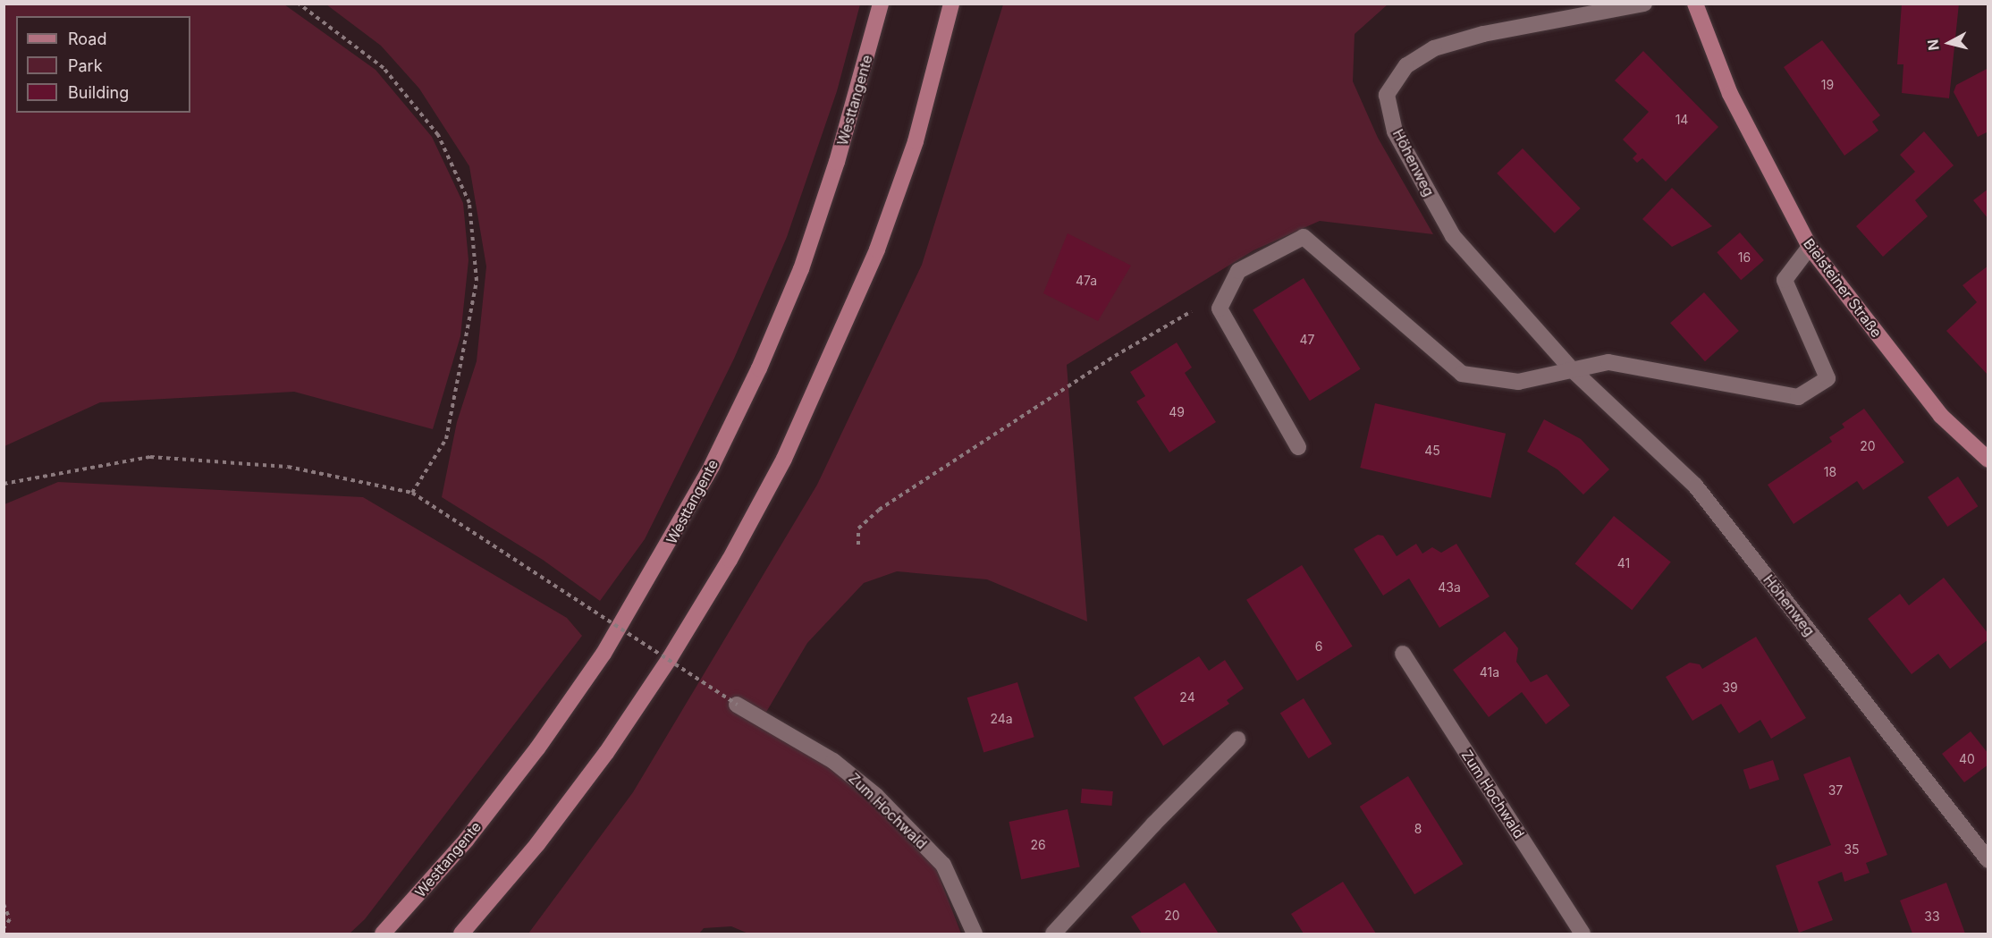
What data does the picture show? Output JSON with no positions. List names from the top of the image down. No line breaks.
{"streets":{"main road":["Westtangente","Bielsteiner Straße"],"street":["Höhenweg","Zum Hochwald"]},"house_numbers":["19","14","16","47a","47","49","20","45","18","41","43a","6","41a","39","24","24a","40","37","8","26","35","20","33"],"legend":["Road","Park","Building"],"north":"left"}
